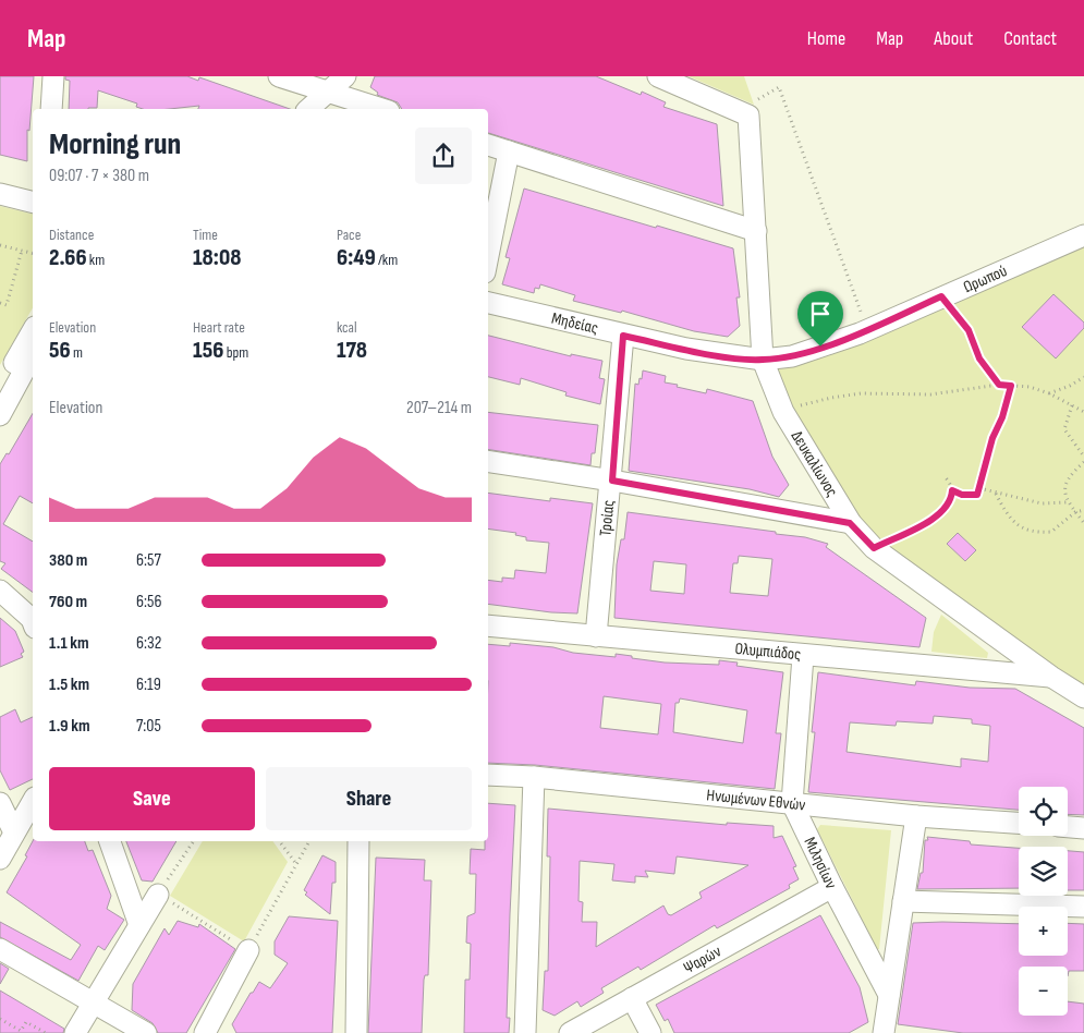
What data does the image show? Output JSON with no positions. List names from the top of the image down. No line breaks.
{"streets":{"street":["Ωρωπού","Μηδείας","Δευκαλίωνος","Τροίας","Ολυμπιάδος","Ηνωμένων Εθνών","Μιλησίων","Ψαρών"]},"crossings":[["Ωρωπού","Μηδείας"],["Ωρωπού","Δευκαλίωνος"],["Μηδείας","Δευκαλίωνος"],["Μηδείας","Τροίας"],["Δευκαλίωνος","Ολυμπιάδος"],["Τροίας","Ολυμπιάδος"],["Ολυμπιάδος","Μιλησίων"],["Ηνωμένων Εθνών","Μιλησίων"],["Μιλησίων","Ψαρών"]],"page":{"header":"Map","nav":["Home","Map","About","Contact"],"heading":["Morning run","09:07 · 7 × 380 m"],"stats":[["Distance","2.66 km"],["Time","18:08"],["Pace","6:49 /km"],["Elevation","56 m"],["Heart rate","156 bpm"],["kcal","178"]],"chart":["Elevation","207–214 m"],"list":[{"name":"380 m","note":"6:57"},{"name":"760 m","note":"6:56"},{"name":"1.1 km","note":"6:32"},{"name":"1.5 km","note":"6:19"},{"name":"1.9 km","note":"7:05"}],"buttons":["Save","Share"],"map_buttons":["+","−"]}}
